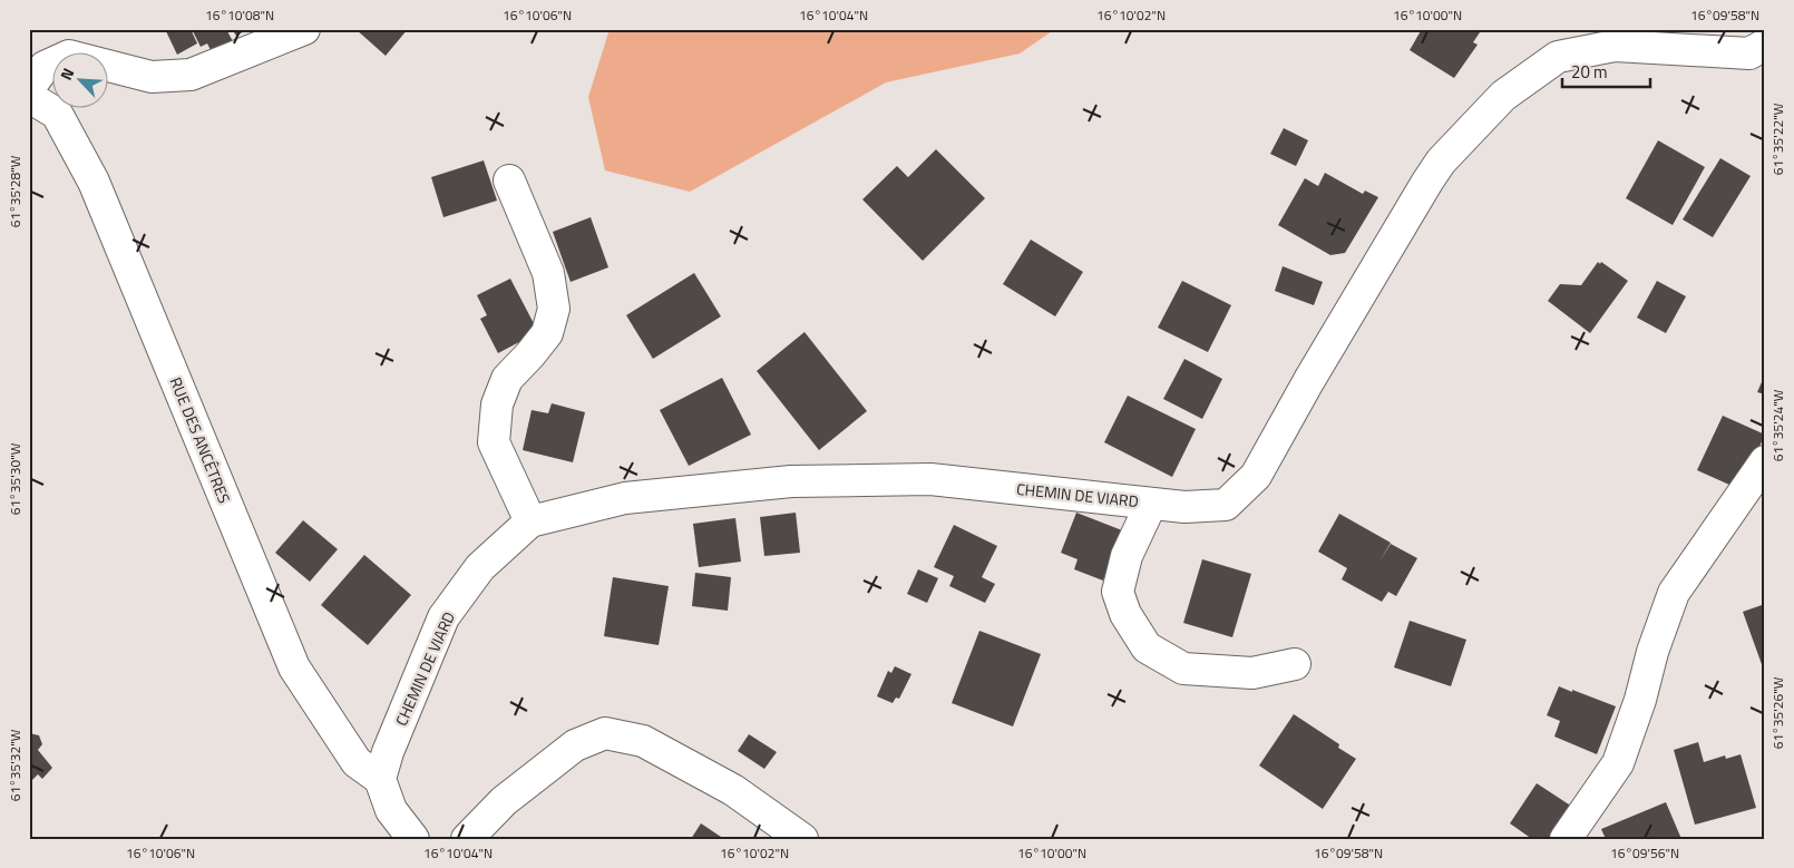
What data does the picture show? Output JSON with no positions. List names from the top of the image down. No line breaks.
{"streets":{"street":["RUE DES ANCÊTRES","CHEMIN DE VIARD"]},"crossings":[["RUE DES ANCÊTRES","CHEMIN DE VIARD"]],"scale_bar":"20 m","north":"top left","coordinates":["16°10'08\"N","16°10'06\"N","16°10'04\"N","16°10'02\"N","16°10'00\"N","16°09'58\"N","61°35'22\"W","61°35'28\"W","61°35'24\"W","61°35'30\"W","61°35'26\"W","61°35'32\"W","16°09'56\"N"]}
